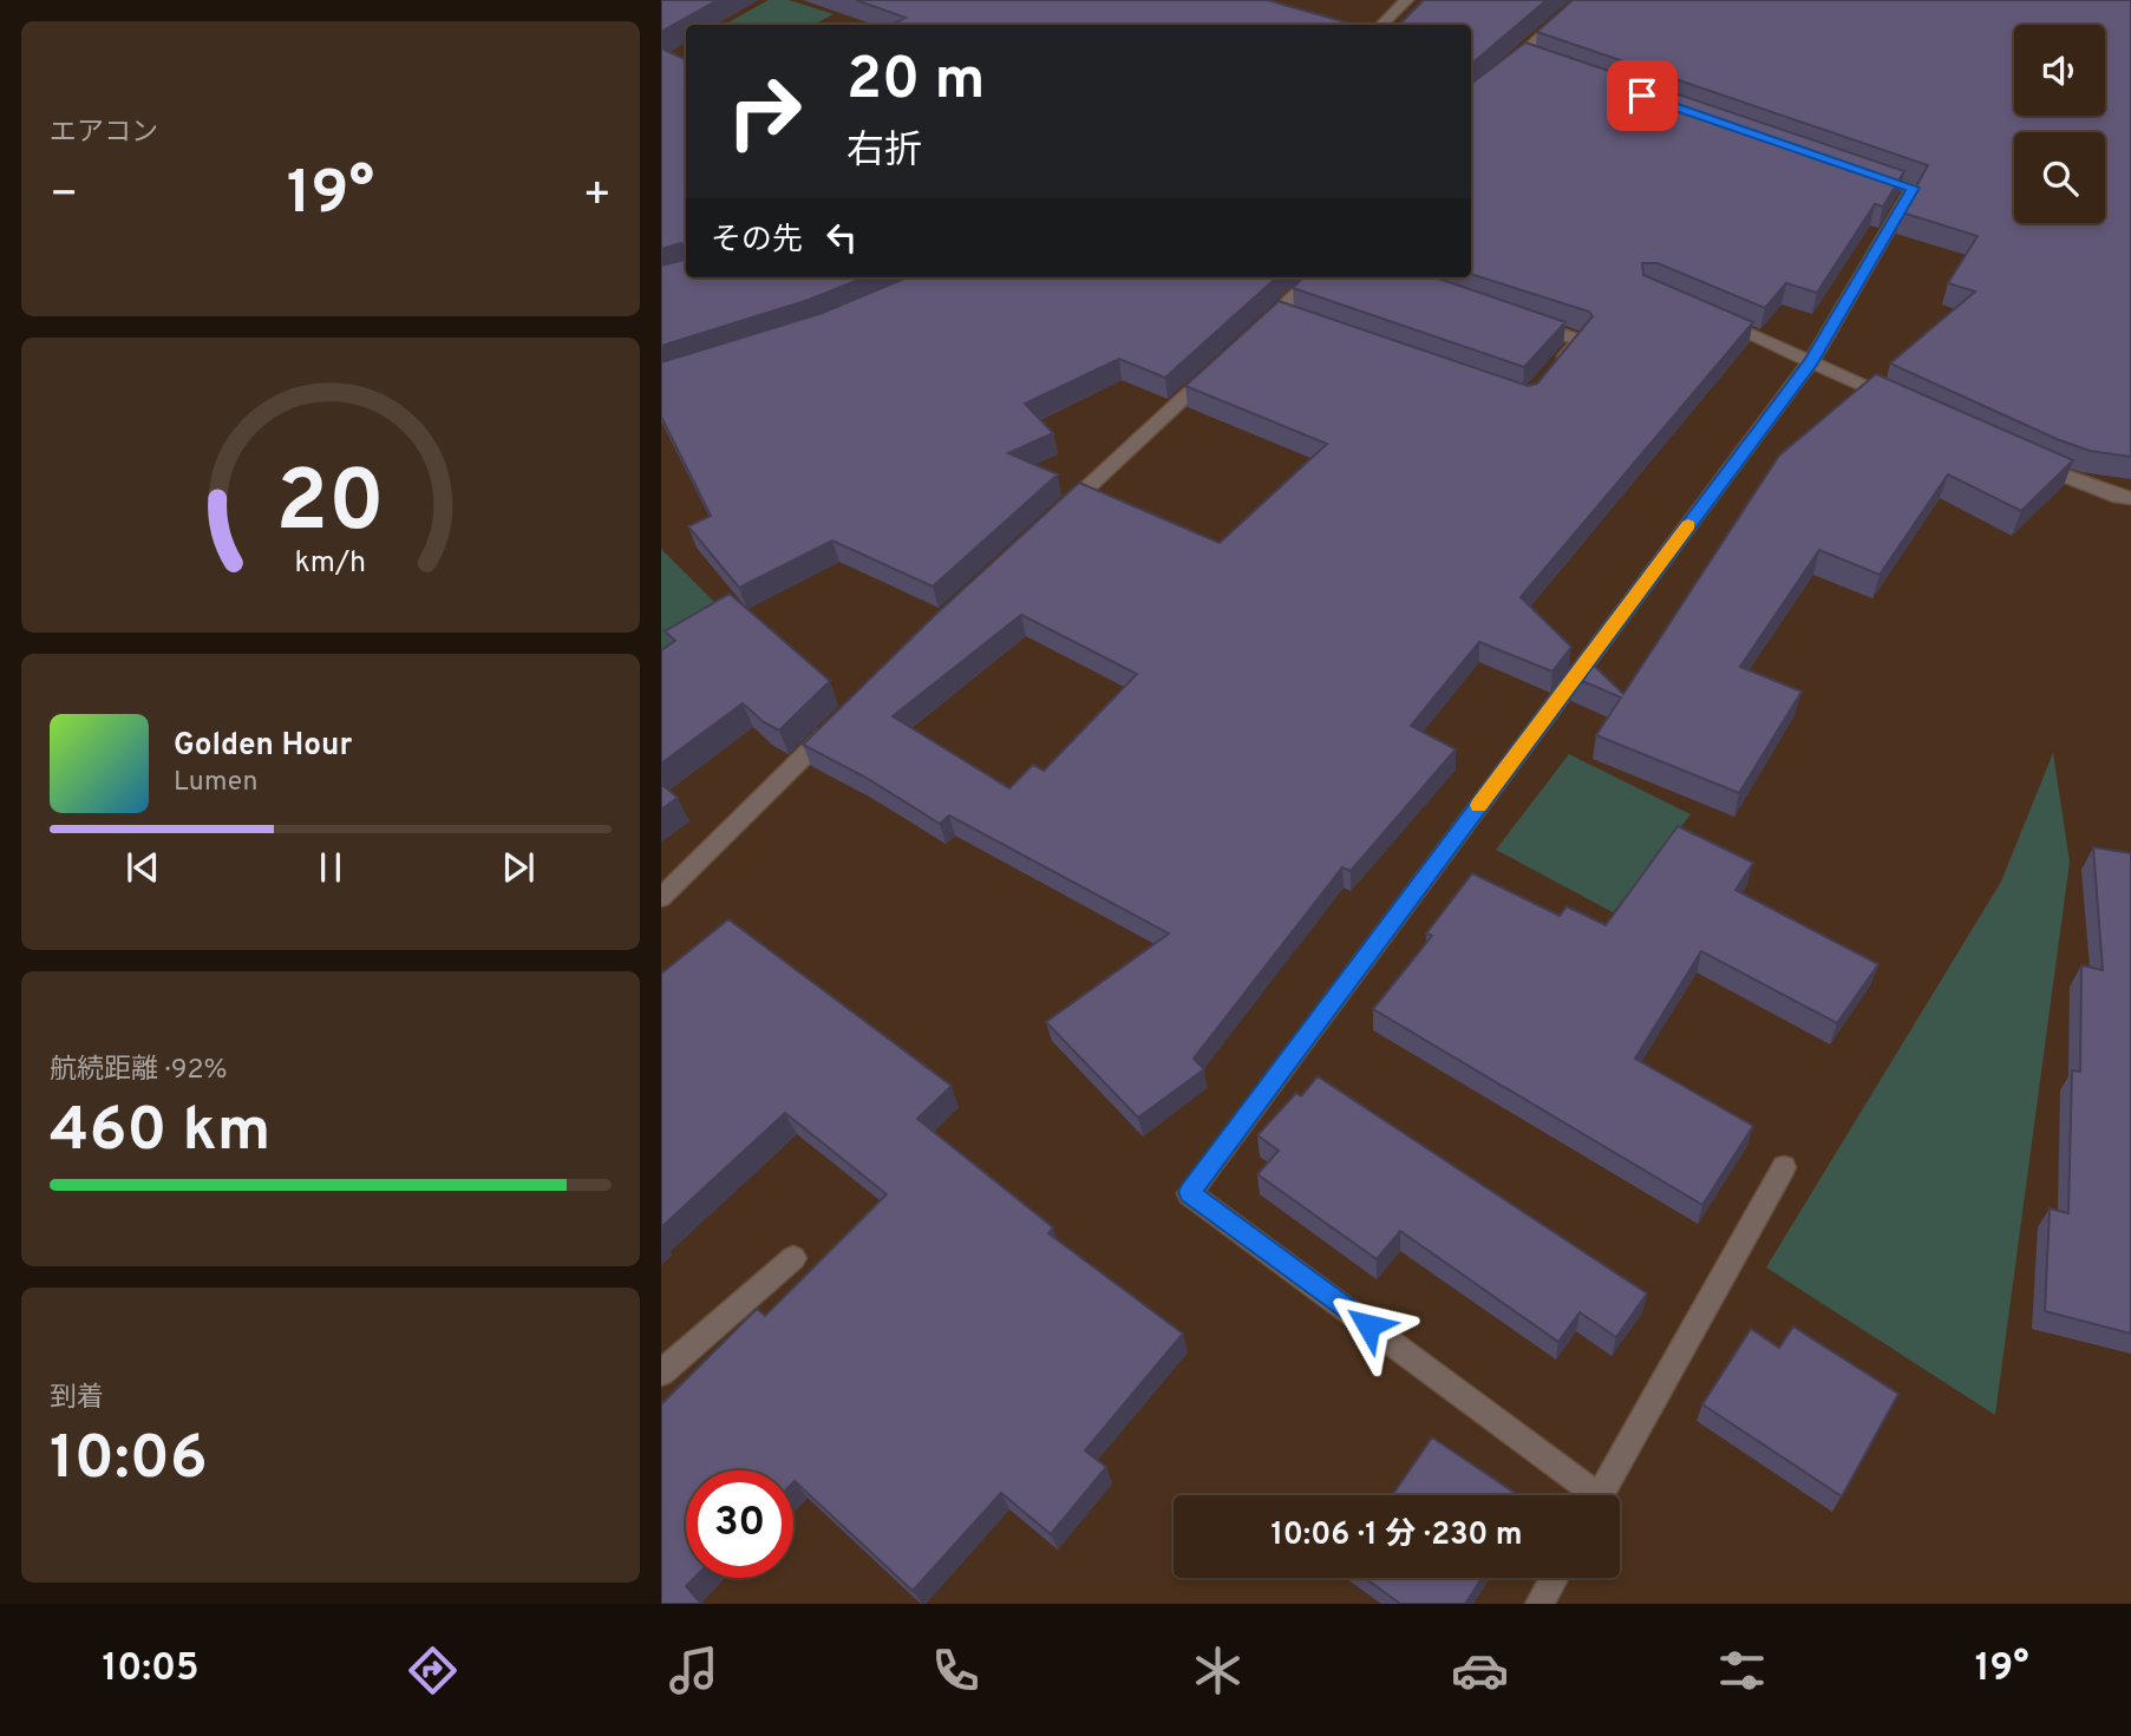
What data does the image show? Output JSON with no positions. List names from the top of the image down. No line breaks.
{"page":{"tile":["エアコン",["航続距離 · 92%","460 km"],["到着","10:06"]],"turn":["20 m","右折"],"heat":["−","19°","+"],"then":"その先","song":["Golden Hour","Lumen"],"limit":"30","trip":"10:06 · 1 分 · 230 m","tabs":["10:05","19°"],"gauge":["20","km/h"]}}
